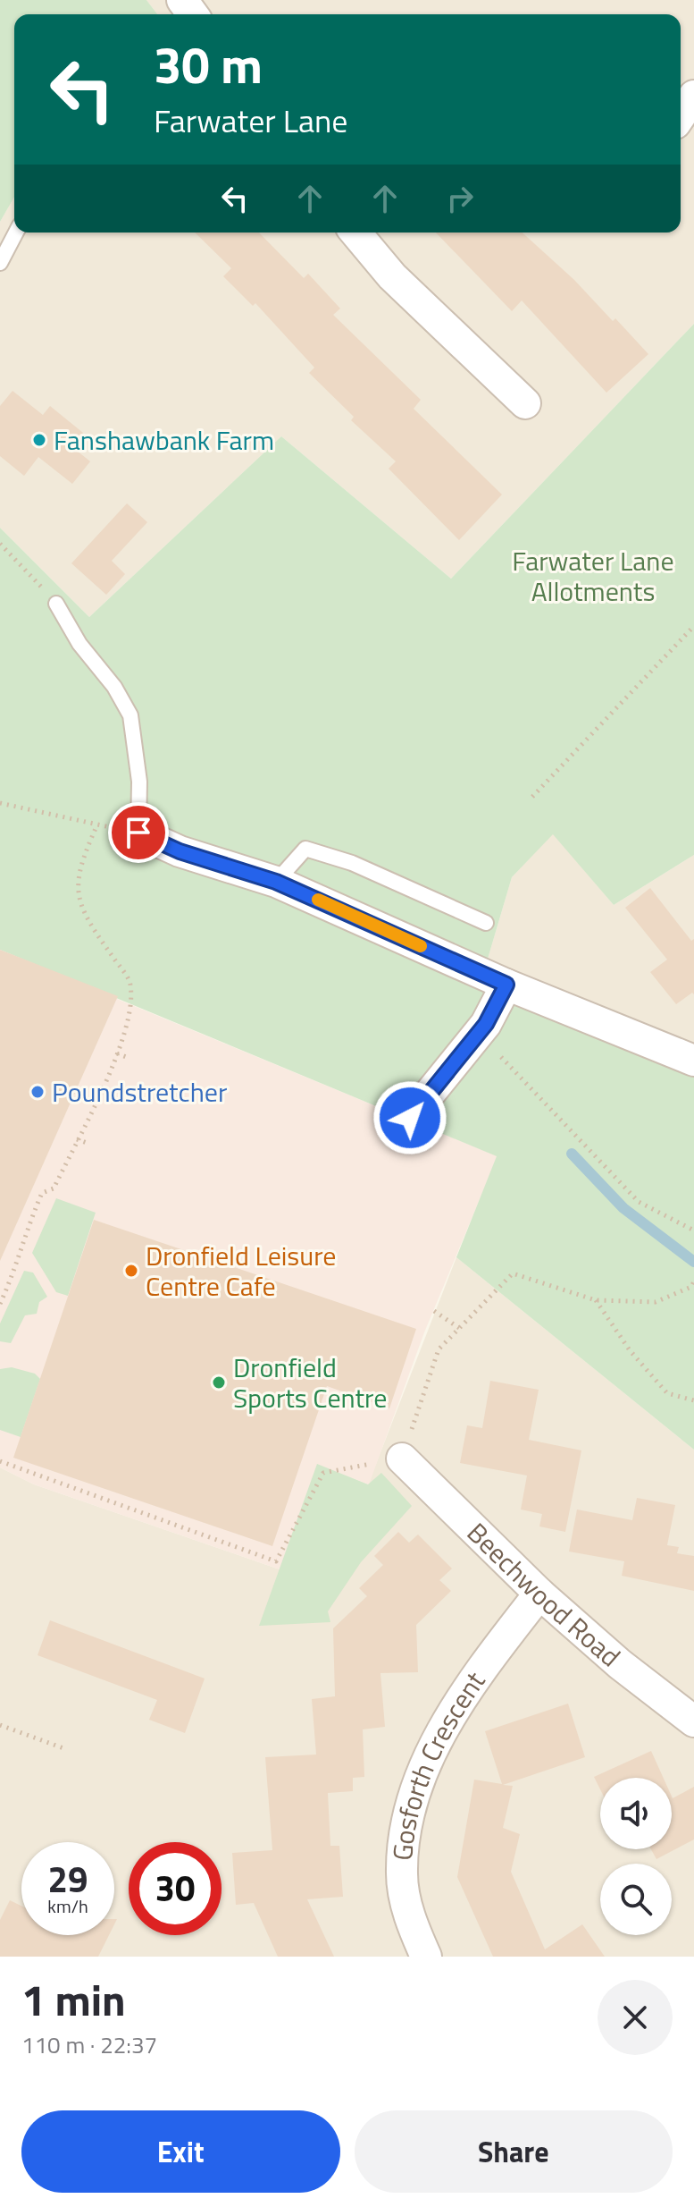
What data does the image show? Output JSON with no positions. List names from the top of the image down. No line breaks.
{"streets":{"street":["Beechwood Road","Gosforth Crescent"]},"crossings":[["Beechwood Road","Gosforth Crescent"]],"parks":["Farwater Lane Allotments"],"places":["Fanshawbank Farm","Poundstretcher","Dronfield Leisure Centre Cafe","Dronfield Sports Centre"],"page":{"turn":["30 m","Farwater Lane"],"speed":"29 km/h","limit":"30","heading":["1 min","110 m · 22:37"],"buttons":["Exit","Share"]}}
